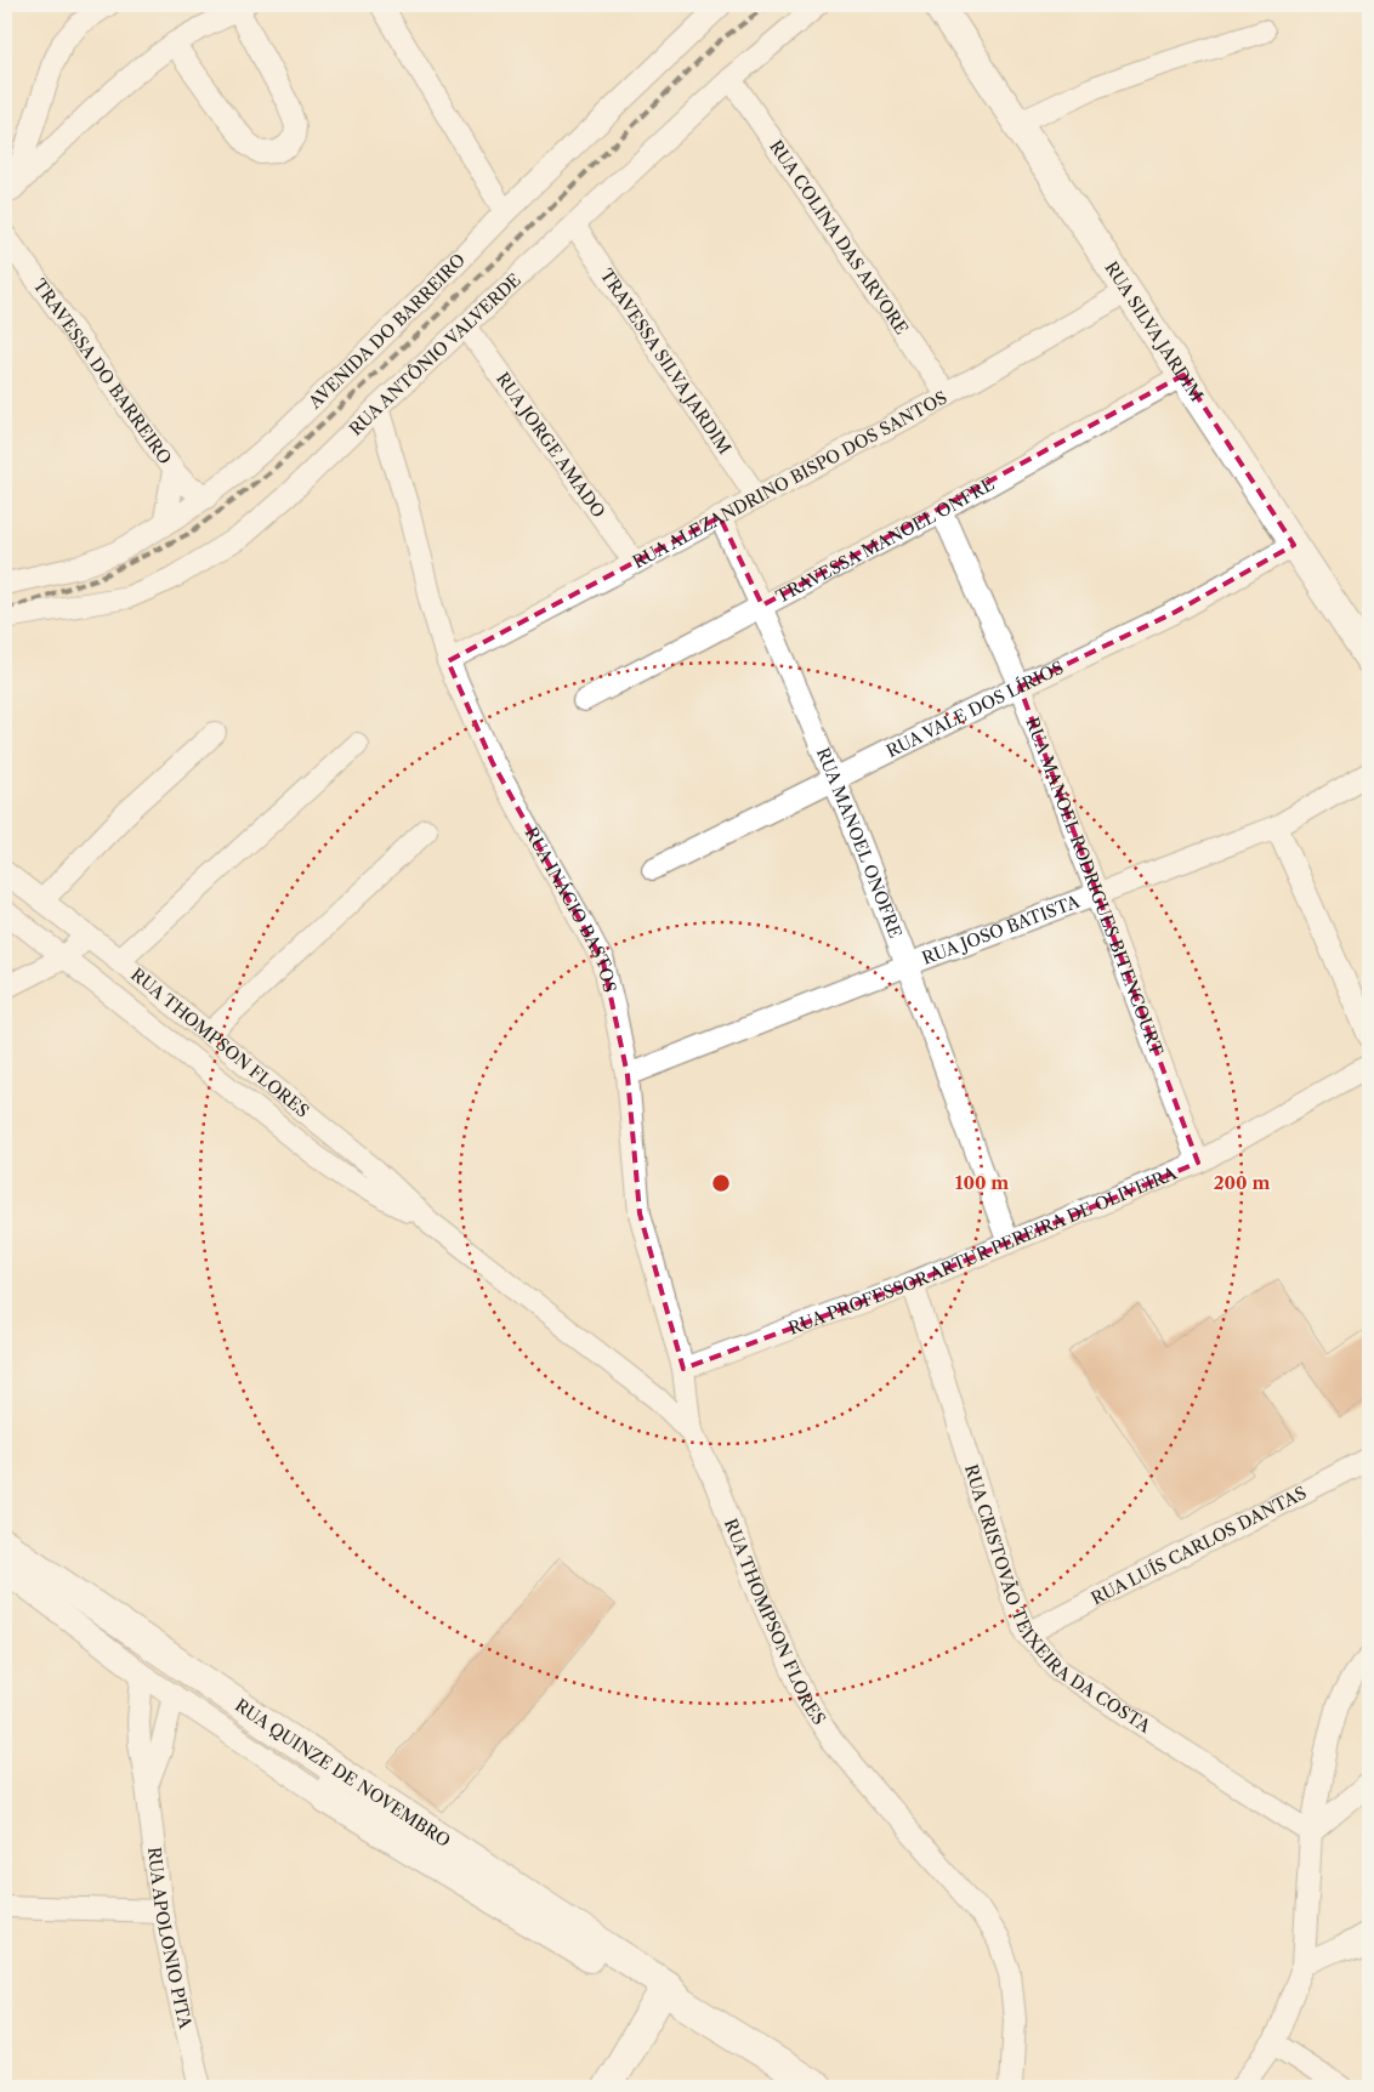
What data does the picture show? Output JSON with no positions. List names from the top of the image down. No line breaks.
{"streets":{"main road":["RUA SILVA JARDIM","RUA QUINZE DE NOVEMBRO"],"street":["RUA COLINA DAS ARVORE","AVENIDA DO BARREIRO","RUA ANTÔNIO VALVERDE","TRAVESSA SILVA JARDIM","TRAVESSA DO BARREIRO","RUA JORGE AMADO","RUA ALEZANDRINO BISPO DOS SANTOS","TRAVESSA MANOEL ONFRE","RUA VALE DOS LÍRIOS","RUA MANOEL ONOFRE","RUA MANOEL RODRIGUES BITENCOURT","RUA INÁCIO BASTOS","RUA JOSO BATISTA","RUA THOMPSON FLORES","RUA PROFESSOR ARTUR PEREIRA DE OLIVEIRA","RUA LUÍS CARLOS DANTAS","RUA CRISTOVÃO TEIXEIRA DA COSTA","RUA APOLONIO PITA"]},"crossings":[["RUA COLINA DAS ARVORE","RUA ANTÔNIO VALVERDE"],["RUA COLINA DAS ARVORE","RUA ALEZANDRINO BISPO DOS SANTOS"],["AVENIDA DO BARREIRO","TRAVESSA DO BARREIRO"],["RUA SILVA JARDIM","RUA ALEZANDRINO BISPO DOS SANTOS"],["RUA SILVA JARDIM","TRAVESSA MANOEL ONFRE"],["RUA SILVA JARDIM","RUA VALE DOS LÍRIOS"],["RUA ANTÔNIO VALVERDE","TRAVESSA SILVA JARDIM"],["RUA ANTÔNIO VALVERDE","RUA JORGE AMADO"],["RUA ANTÔNIO VALVERDE","RUA INÁCIO BASTOS"],["TRAVESSA SILVA JARDIM","RUA ALEZANDRINO BISPO DOS SANTOS"],["RUA JORGE AMADO","RUA ALEZANDRINO BISPO DOS SANTOS"],["RUA ALEZANDRINO BISPO DOS SANTOS","RUA MANOEL ONOFRE"],["RUA ALEZANDRINO BISPO DOS SANTOS","RUA INÁCIO BASTOS"],["TRAVESSA MANOEL ONFRE","RUA MANOEL ONOFRE"],["TRAVESSA MANOEL ONFRE","RUA MANOEL RODRIGUES BITENCOURT"],["RUA VALE DOS LÍRIOS","RUA MANOEL ONOFRE"],["RUA VALE DOS LÍRIOS","RUA MANOEL RODRIGUES BITENCOURT"],["RUA MANOEL ONOFRE","RUA JOSO BATISTA"],["RUA MANOEL ONOFRE","RUA PROFESSOR ARTUR PEREIRA DE OLIVEIRA"],["RUA MANOEL RODRIGUES BITENCOURT","RUA JOSO BATISTA"],["RUA MANOEL RODRIGUES BITENCOURT","RUA PROFESSOR ARTUR PEREIRA DE OLIVEIRA"],["RUA INÁCIO BASTOS","RUA JOSO BATISTA"],["RUA INÁCIO BASTOS","RUA THOMPSON FLORES"],["RUA INÁCIO BASTOS","RUA PROFESSOR ARTUR PEREIRA DE OLIVEIRA"],["RUA PROFESSOR ARTUR PEREIRA DE OLIVEIRA","RUA CRISTOVÃO TEIXEIRA DA COSTA"],["RUA LUÍS CARLOS DANTAS","RUA CRISTOVÃO TEIXEIRA DA COSTA"]],"rings":["100 m","200 m"]}
